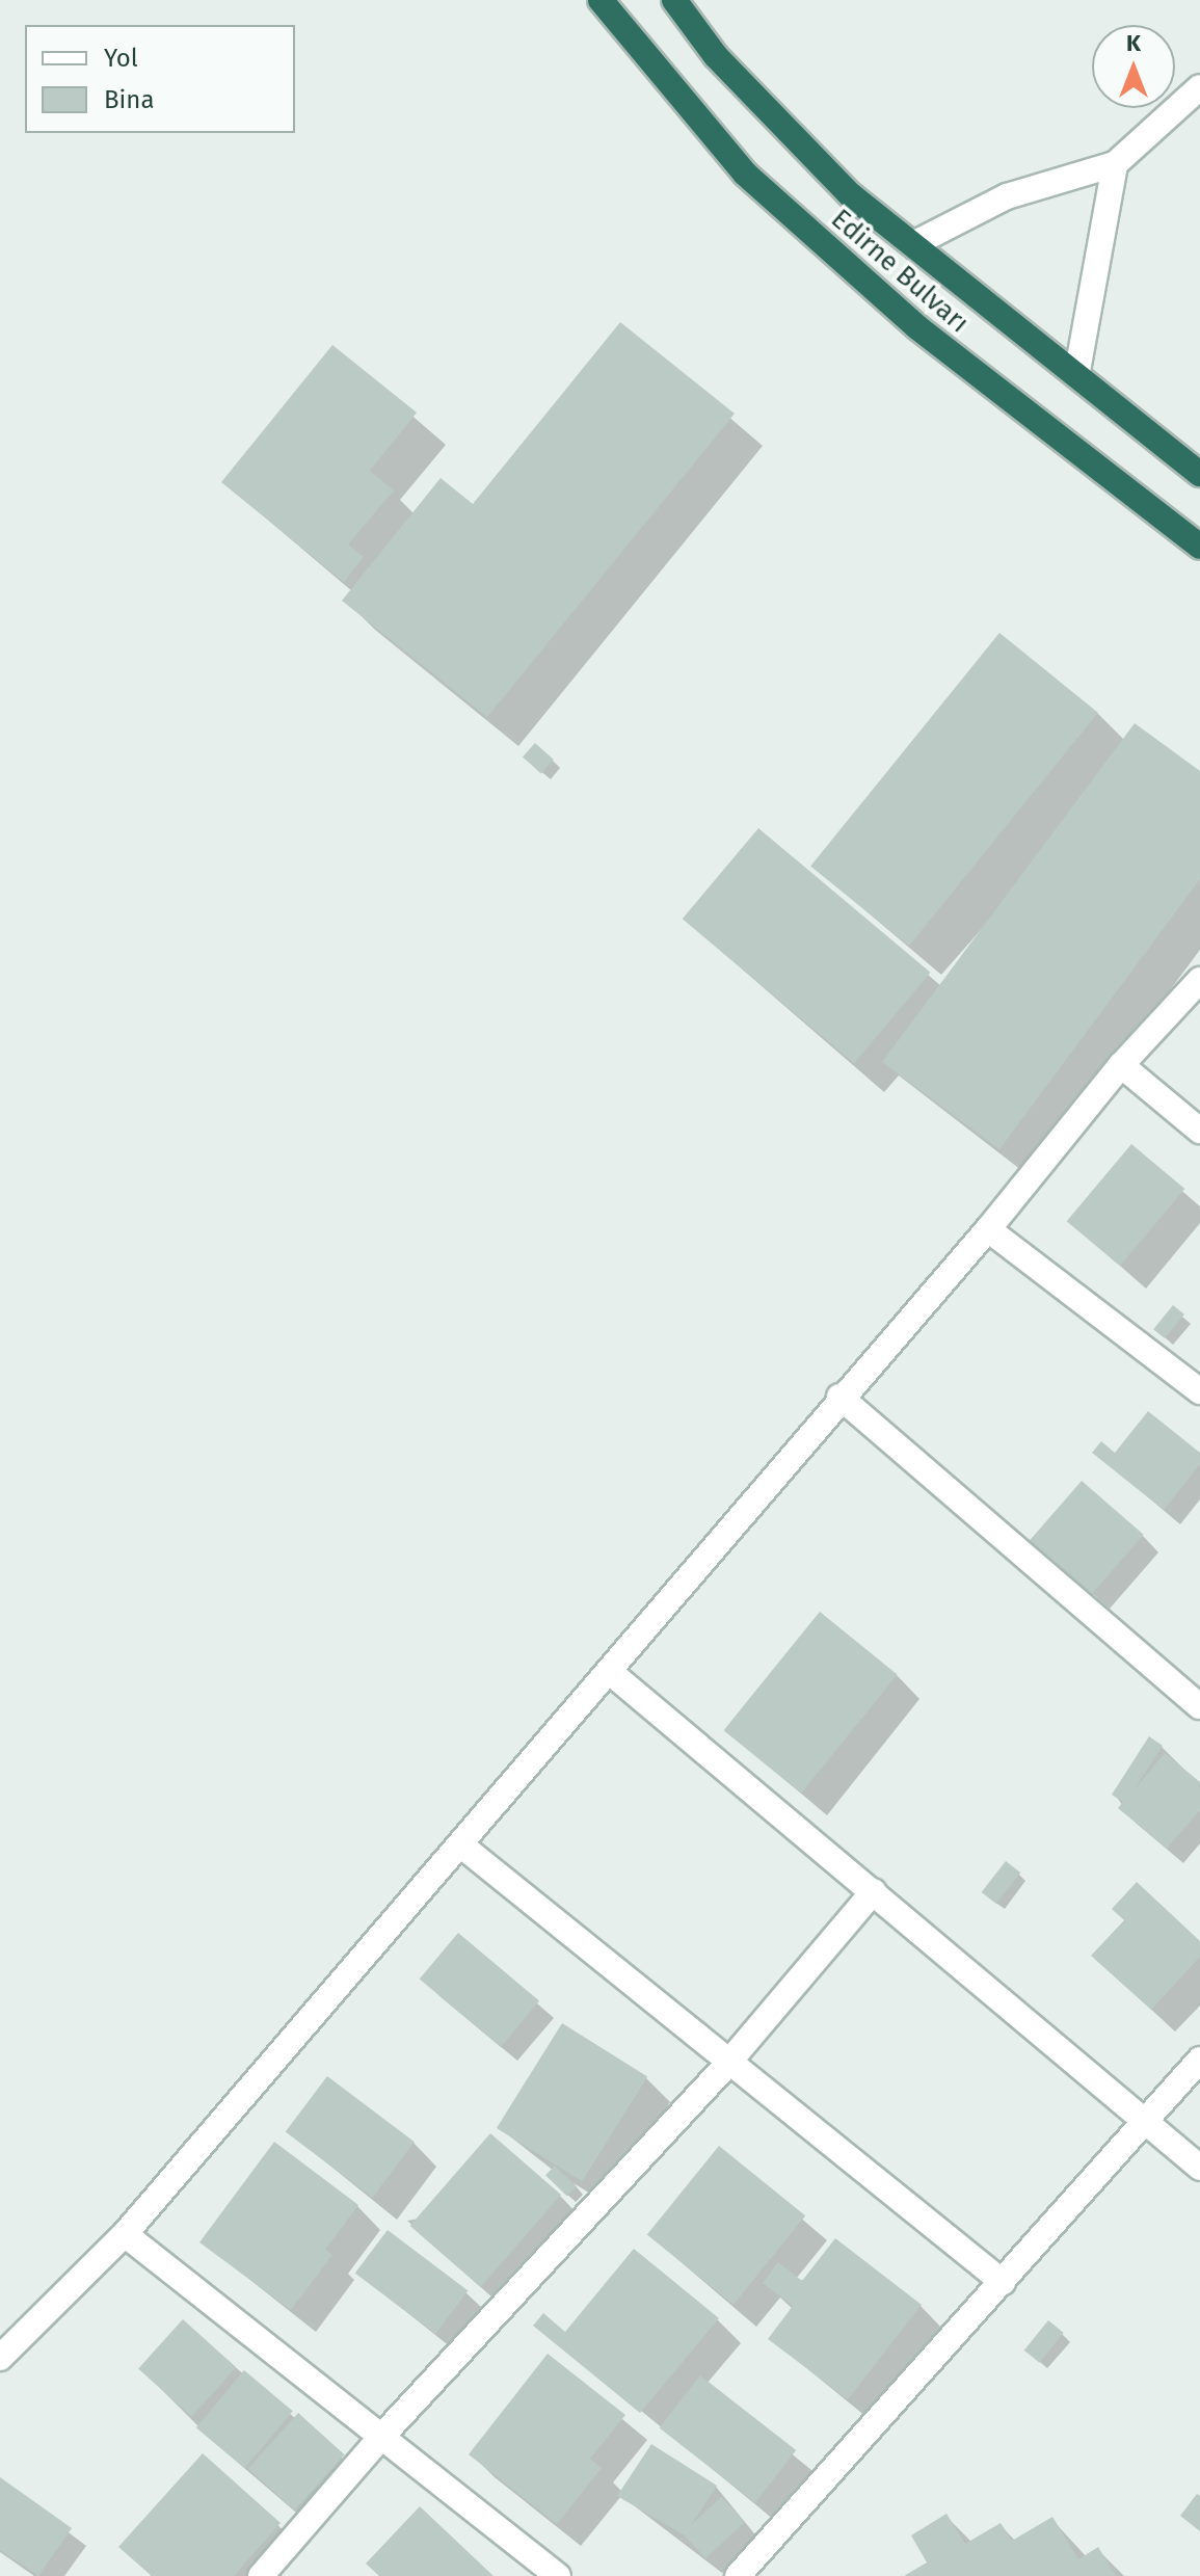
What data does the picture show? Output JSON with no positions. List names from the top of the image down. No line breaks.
{"streets":{"highway":["Edirne Bulvarı"]},"legend":["Yol","Bina"],"north":"top"}
